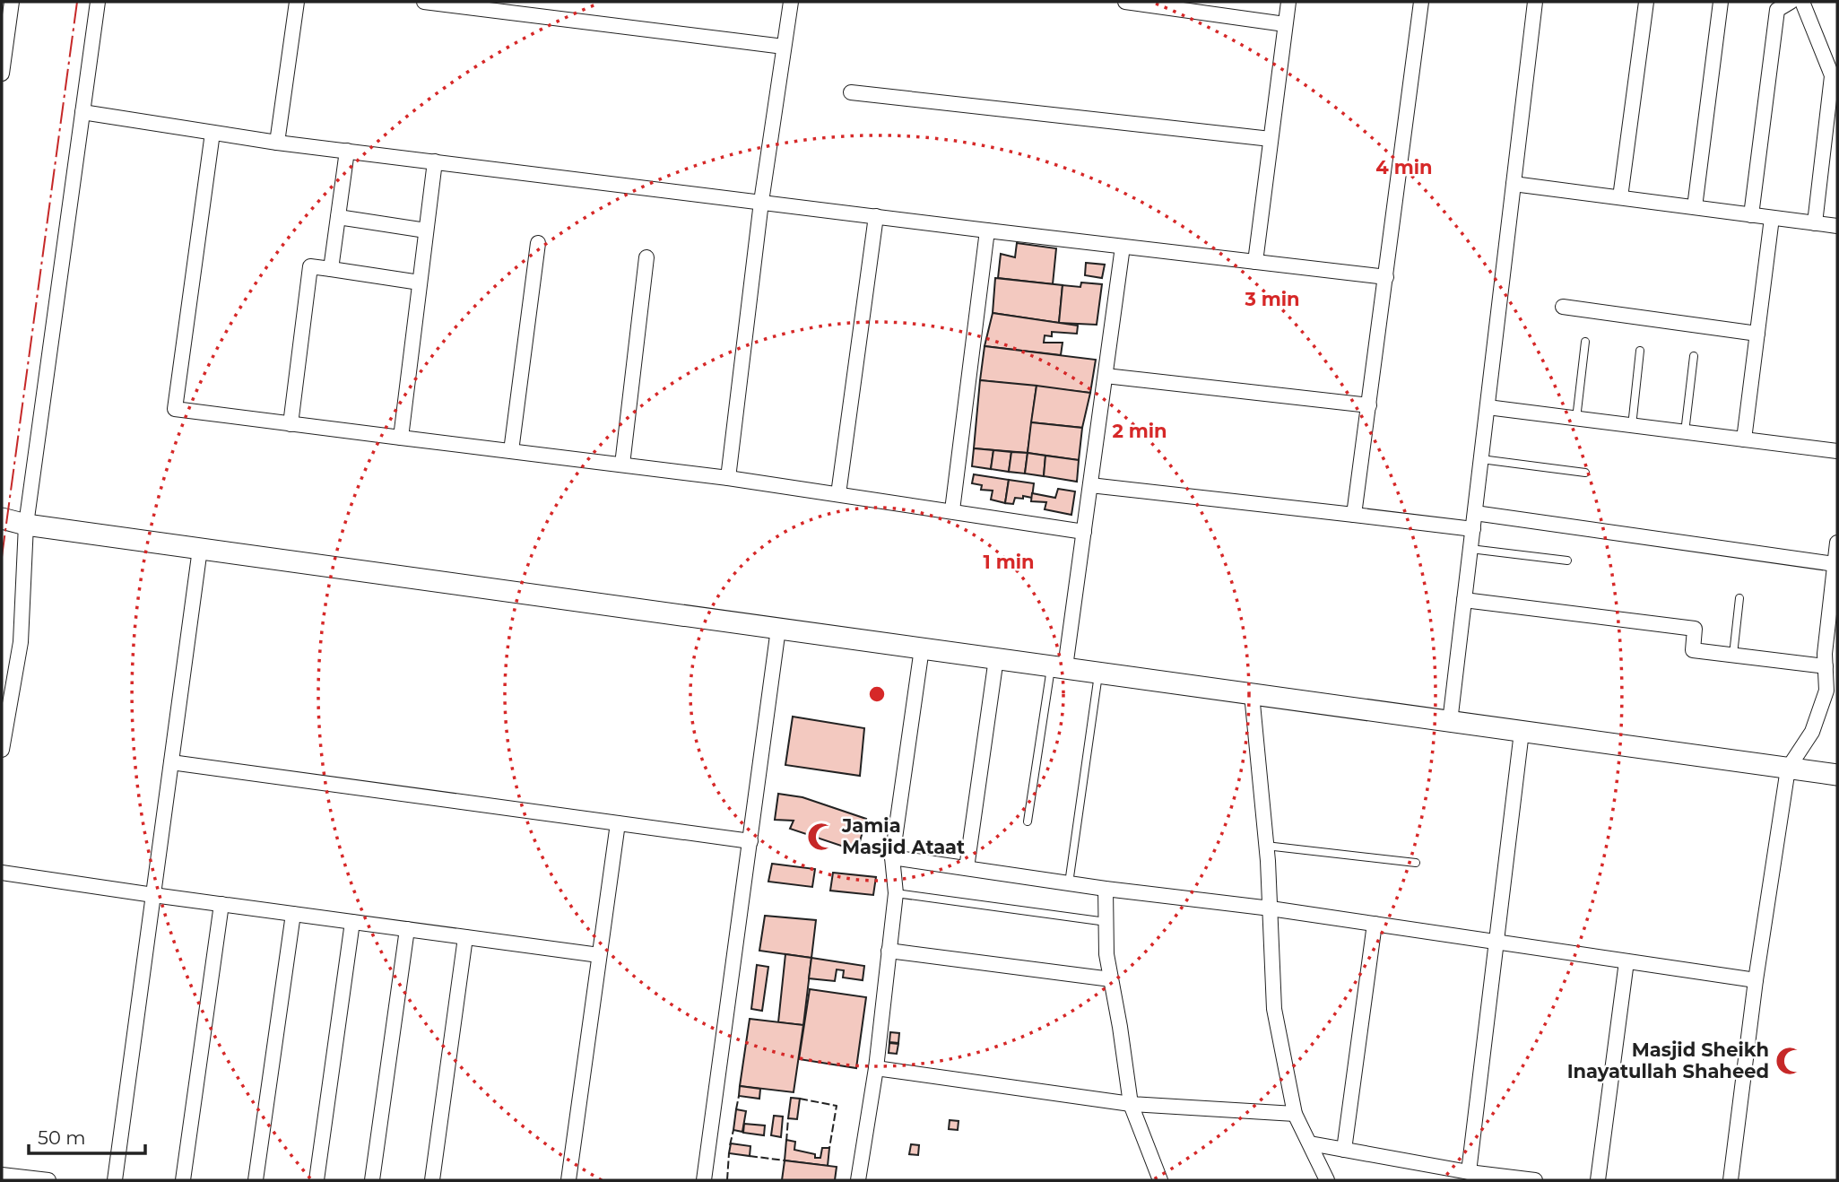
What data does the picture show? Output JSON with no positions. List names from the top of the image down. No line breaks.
{"places":{"mosque":["Jamia Masjid Ataat","Masjid Sheikh Inayatullah Shaheed"]},"scale_bar":"50 m","rings":["4 min","3 min","2 min","1 min"]}
